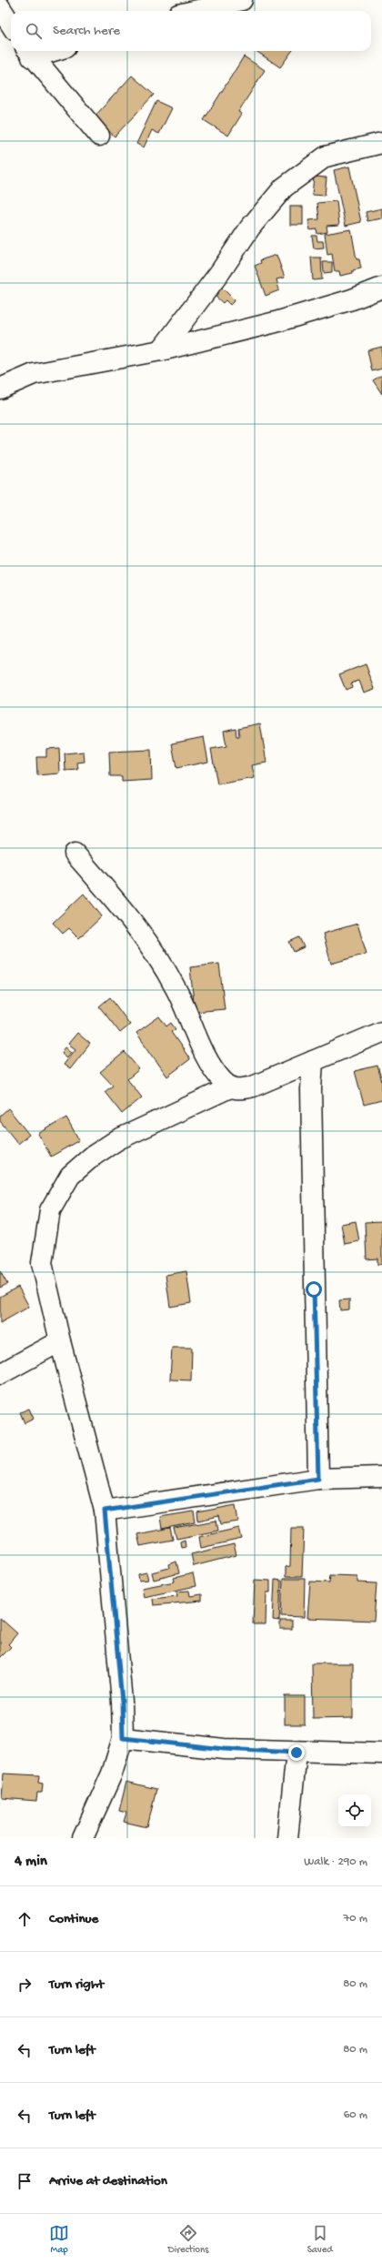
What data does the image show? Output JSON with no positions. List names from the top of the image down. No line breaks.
{"page":{"search":"Search here","heading":["4 min","Walk · 290 m"],"list":[["Continue","70 m"],["Turn right","80 m"],["Turn left","80 m"],["Turn left","60 m"],"Arrive at destination"],"nav":["Map","Directions","Saved"]}}
